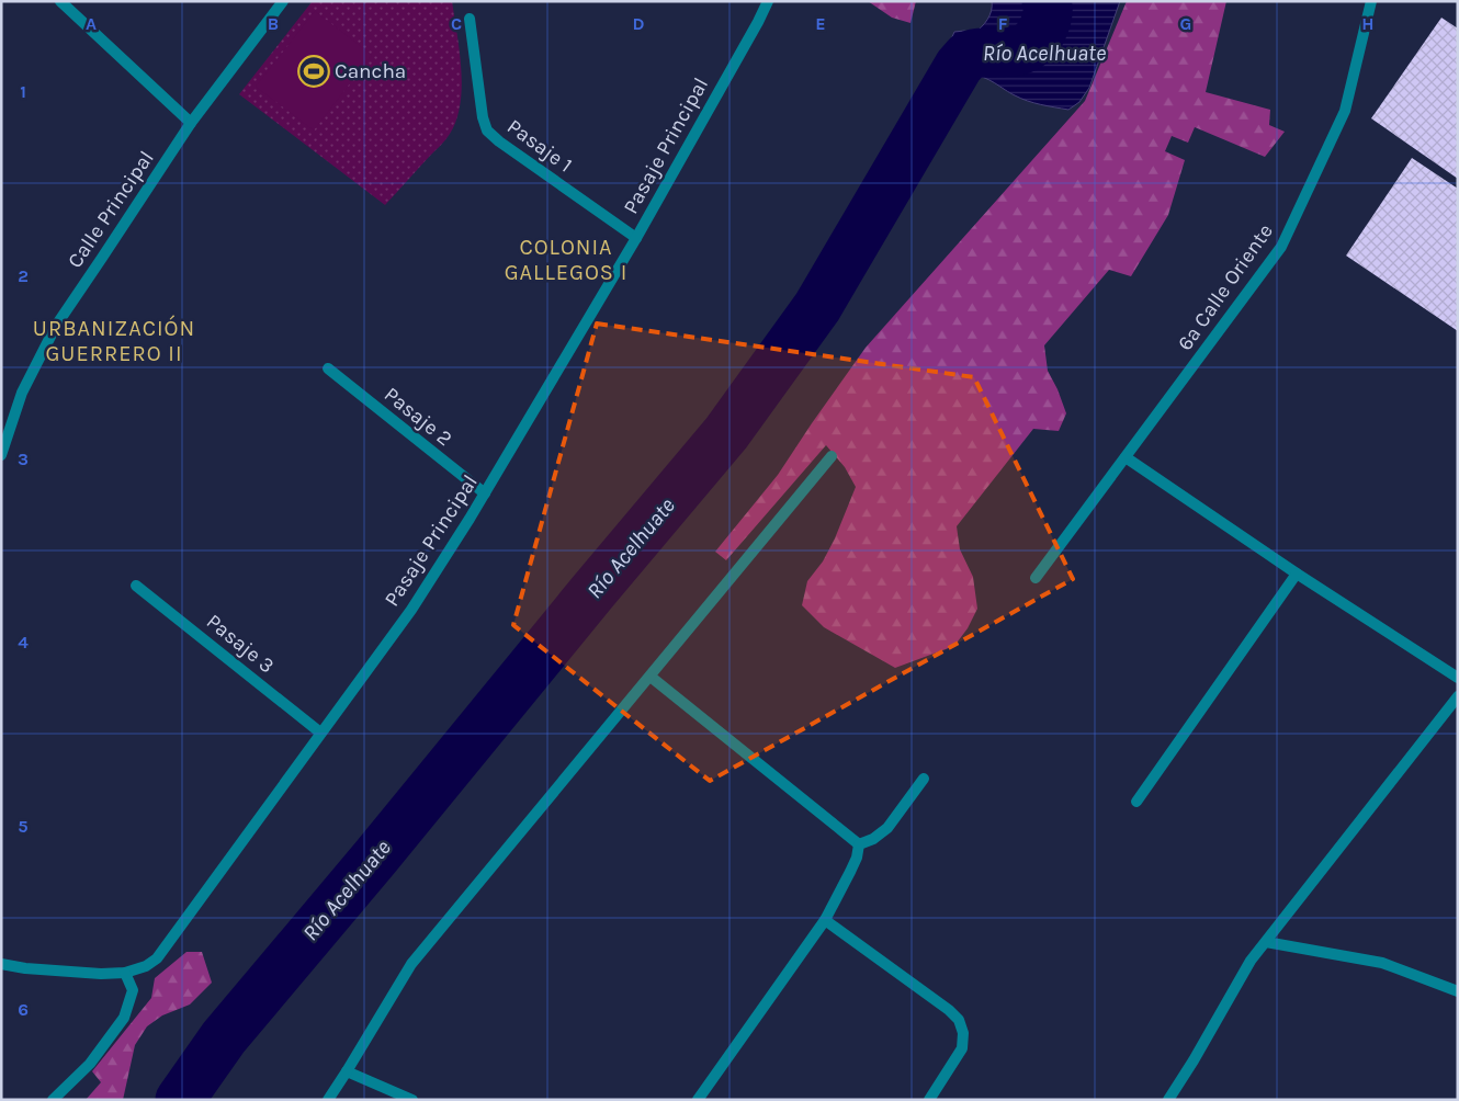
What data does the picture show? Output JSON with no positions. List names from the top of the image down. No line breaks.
{"streets":{"street":["Pasaje 1","Pasaje Principal","Calle Principal","6a Calle Oriente","Pasaje 2","Pasaje 3"]},"crossings":[["Pasaje 1","Pasaje Principal"],["Pasaje Principal","Pasaje 2"],["Pasaje Principal","Pasaje 3"]],"districts":["COLONIA GALLEGOS I","URBANIZACIÓN GUERRERO II"],"water":["Río Acelhuate"],"places":{"sports":["Cancha"]},"grid":{"columns":["A","B","C","D","E","F","G","H"],"rows":["1","2","3","4","5","6"]}}
